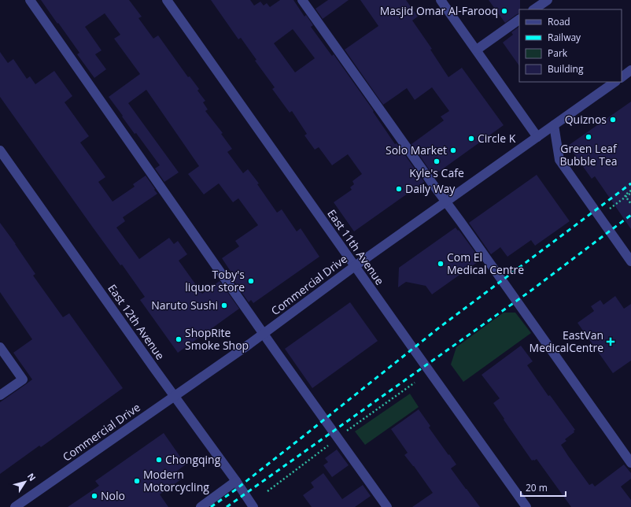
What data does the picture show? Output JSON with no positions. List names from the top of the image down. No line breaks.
{"streets":{"street":["East 11th Avenue","Commercial Drive","East 12th Avenue"]},"crossings":[["East 11th Avenue","Commercial Drive"],["Commercial Drive","East 12th Avenue"]],"places":{"other":["Masjid Omar Al-Farooq","Quiznos","Green Leaf Bubble Tea","Circle K","Solo Market","Kyle's Cafe","Daily Way","Com El Medical Centre","Toby's liquor store","Naruto Sushi","ShopRite Smoke Shop","Chongqing","Modern Motorcycling","Nolo"],"health":["EastVan MedicalCentre"]},"legend":["Road","Railway","Park","Building"],"scale_bar":"20 m","north":"top right"}
